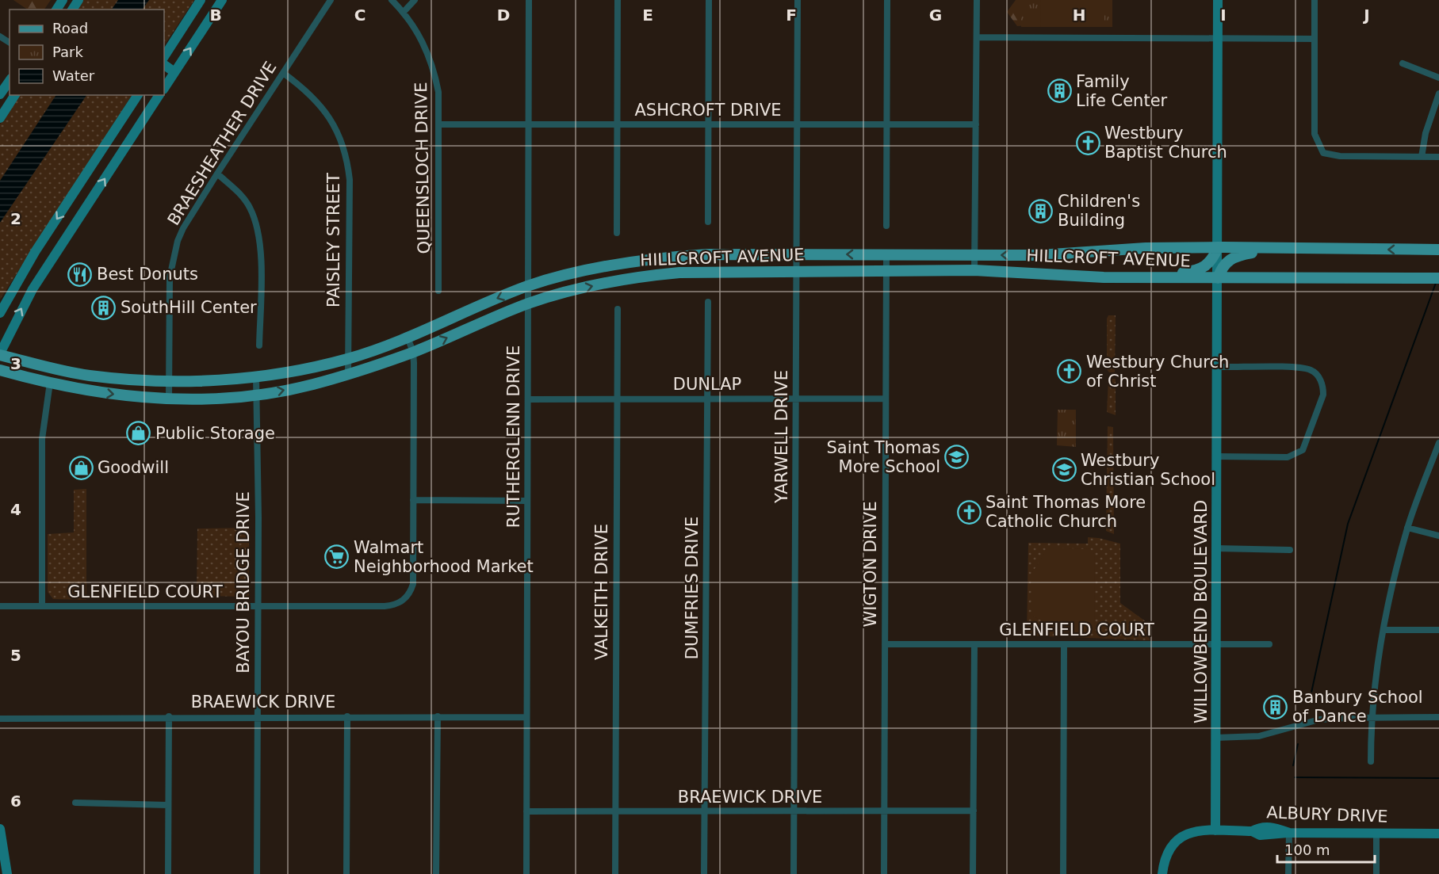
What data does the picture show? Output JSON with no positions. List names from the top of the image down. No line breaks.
{"streets":{"main road":["HILLCROFT AVENUE","WILLOWBEND BOULEVARD","ALBURY DRIVE"],"street":["ASHCROFT DRIVE","BRAESHEATHER DRIVE","QUEENSLOCH DRIVE","PAISLEY STREET","DUNLAP","RUTHERGLENN DRIVE","YARWELL DRIVE","WIGTON DRIVE","BAYOU BRIDGE DRIVE","DUMFRIES DRIVE","GLENFIELD COURT","VALKEITH DRIVE","BRAEWICK DRIVE"]},"crossings":[["ASHCROFT DRIVE","QUEENSLOCH DRIVE"],["ASHCROFT DRIVE","RUTHERGLENN DRIVE"],["ASHCROFT DRIVE","YARWELL DRIVE"],["BRAESHEATHER DRIVE","PAISLEY STREET"],["BRAESHEATHER DRIVE","HILLCROFT AVENUE"],["PAISLEY STREET","HILLCROFT AVENUE"],["HILLCROFT AVENUE","RUTHERGLENN DRIVE"],["HILLCROFT AVENUE","YARWELL DRIVE"],["HILLCROFT AVENUE","WIGTON DRIVE"],["HILLCROFT AVENUE","BAYOU BRIDGE DRIVE"],["HILLCROFT AVENUE","WILLOWBEND BOULEVARD"],["DUNLAP","RUTHERGLENN DRIVE"],["DUNLAP","YARWELL DRIVE"],["DUNLAP","WIGTON DRIVE"],["DUNLAP","DUMFRIES DRIVE"],["DUNLAP","VALKEITH DRIVE"],["RUTHERGLENN DRIVE","BRAEWICK DRIVE"],["YARWELL DRIVE","BRAEWICK DRIVE"],["WIGTON DRIVE","GLENFIELD COURT"],["WIGTON DRIVE","BRAEWICK DRIVE"],["BAYOU BRIDGE DRIVE","GLENFIELD COURT"],["BAYOU BRIDGE DRIVE","BRAEWICK DRIVE"],["DUMFRIES DRIVE","BRAEWICK DRIVE"],["GLENFIELD COURT","WILLOWBEND BOULEVARD"],["VALKEITH DRIVE","BRAEWICK DRIVE"],["WILLOWBEND BOULEVARD","ALBURY DRIVE"]],"places":{"building":["Family Life Center","Children's Building","SouthHill Center","Banbury School of Dance"],"church":["Westbury Baptist Church","Westbury Church of Christ","Saint Thomas More Catholic Church"],"restaurant":["Best Donuts"],"shop":["Public Storage","Goodwill"],"school or university":["Saint Thomas More School","Westbury Christian School"],"supermarket":["Walmart Neighborhood Market"]},"legend":["Road","Park","Water"],"scale_bar":"100 m","grid":{"columns":["B","C","D","E","F","G","H","I","J"],"rows":["2","3","4","5","6"]}}
